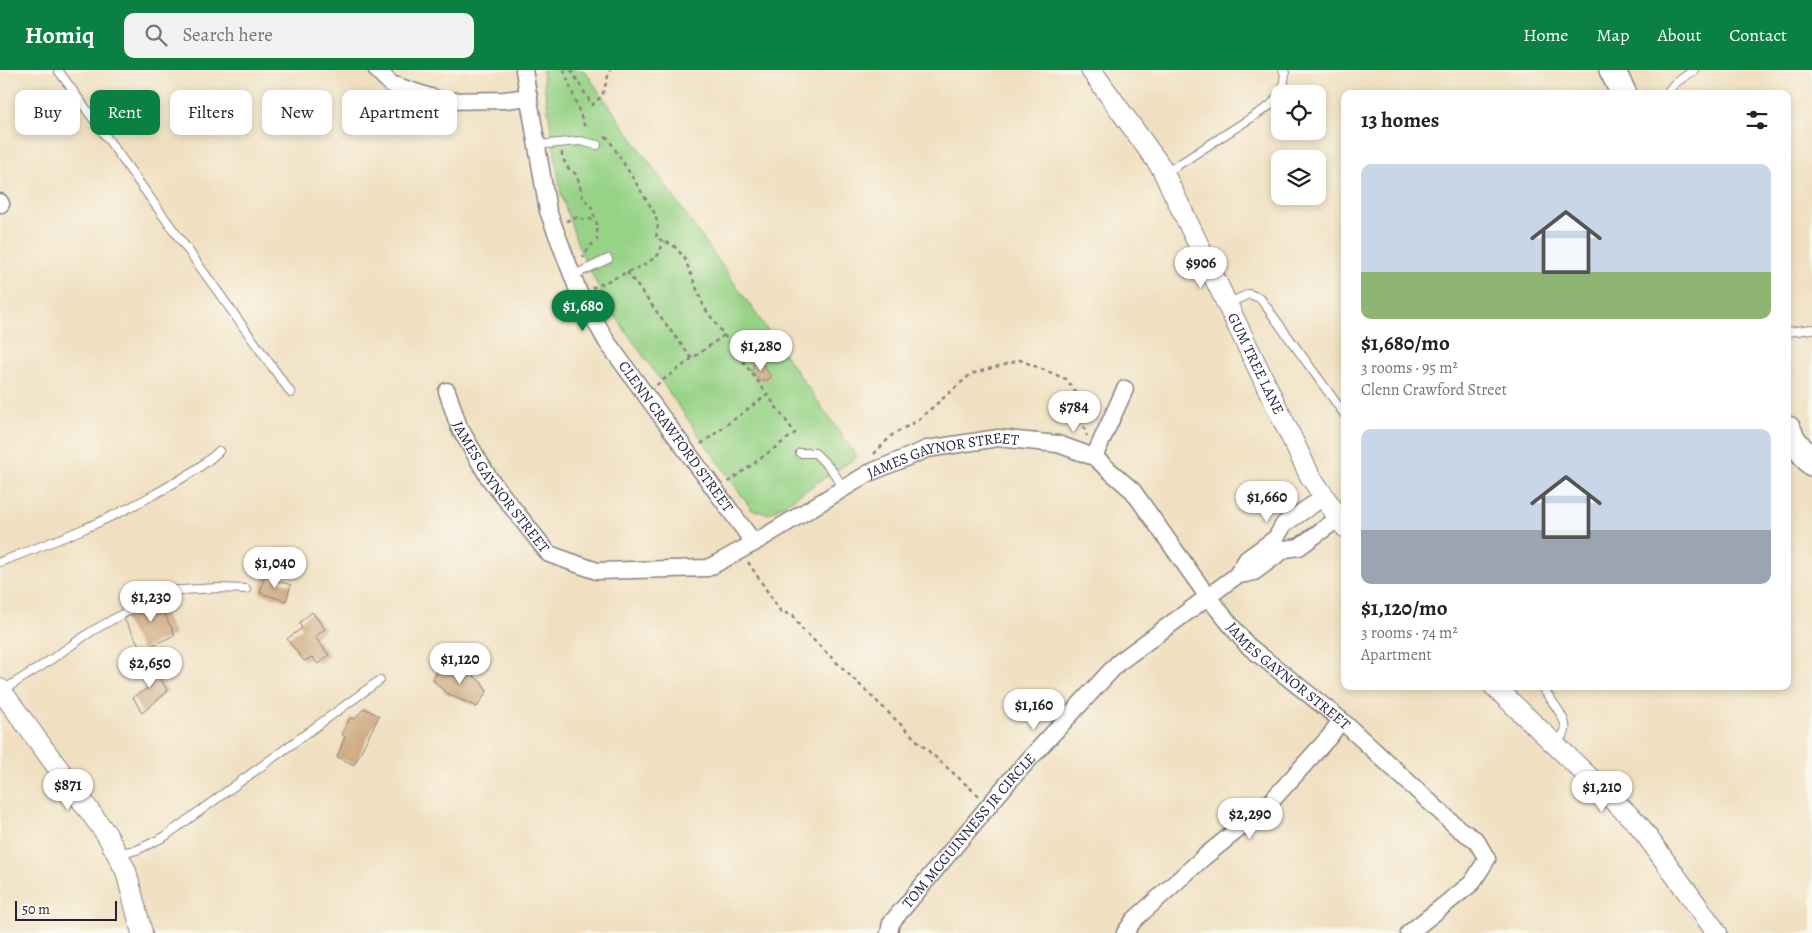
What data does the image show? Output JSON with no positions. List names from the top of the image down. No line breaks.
{"streets":{"street":["GUM TREE LANE","CLENN CRAWFORD STREET","JAMES GAYNOR STREET","TOM MCGUINNESS JR CIRCLE"]},"crossings":[["GUM TREE LANE","TOM MCGUINNESS JR CIRCLE"],["CLENN CRAWFORD STREET","JAMES GAYNOR STREET"],["JAMES GAYNOR STREET","TOM MCGUINNESS JR CIRCLE"]],"scale_bar":"50 m","page":{"header":"Homiq","search":"Search here","nav":["Home","Map","About","Contact"],"chip":["Buy","Rent","Filters","New","Apartment"],"heading":"13 homes","list":[{"name":"$1,680/mo","note":"3 rooms · 95 m² · Clenn Crawford Street"},{"name":"$1,120/mo","note":"3 rooms · 74 m² · Apartment"}],"price":["$906","$1,680","$1,280","$784","$1,660","$1,040","$1,230","$1,120","$2,650","$1,160","$871","$1,210","$2,290"],"scale":"50 m"}}
